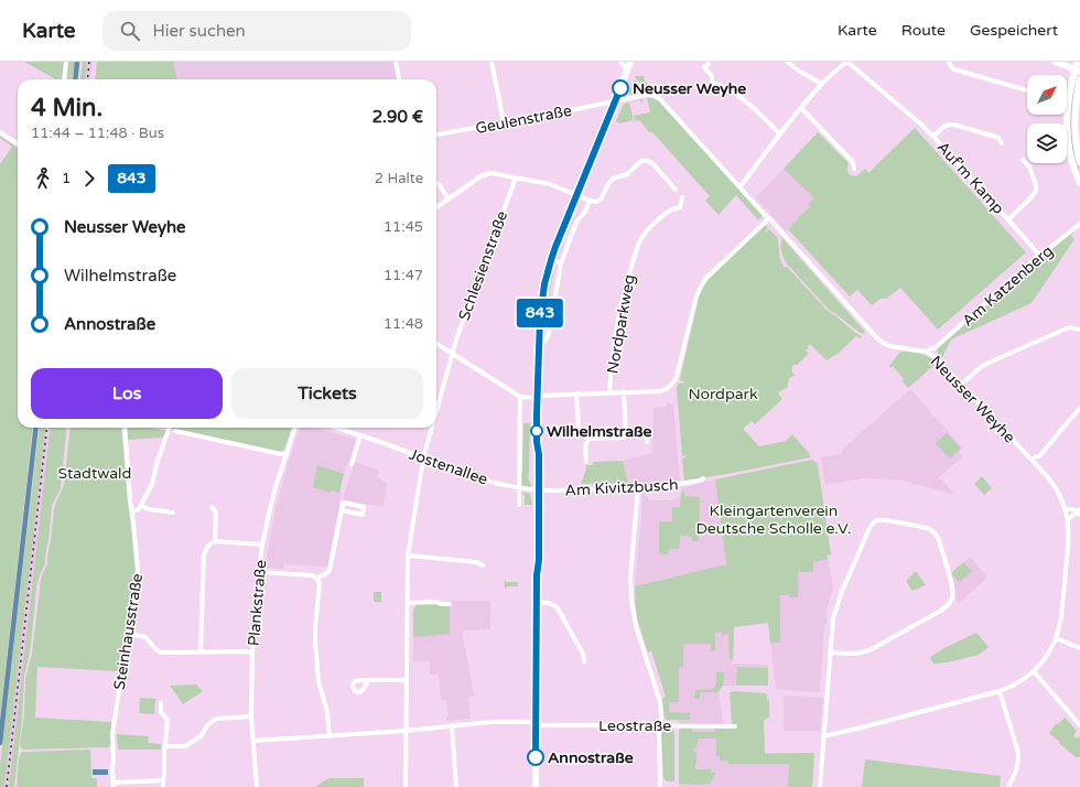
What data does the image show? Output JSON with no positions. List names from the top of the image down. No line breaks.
{"streets":{"street":["Geulenstraße","Auf'm Kamp","Schlesienstraße","Am Katzenberg","Nordparkweg","Neusser Weyhe","Jostenallee","Am Kivitzbusch","Plankstraße","Steinhausstraße","Leostraße"]},"crossings":[["Geulenstraße","Neusser Weyhe"],["Auf'm Kamp","Am Katzenberg"],["Schlesienstraße","Jostenallee"],["Am Katzenberg","Neusser Weyhe"],["Jostenallee","Am Kivitzbusch"]],"parks":["Nordpark","Stadtwald","Kleingartenverein Deutsche Scholle e.V."],"places":["Neusser Weyhe","Wilhelmstraße","Annostraße"],"lines":["bus line 843"],"north":"top right","page":{"header":"Karte","search":"Hier suchen","nav":["Karte","Route","Gespeichert"],"on_map":"843","heading":["4 Min.","11:44 – 11:48 · Bus","2.90 €"],"legs":["1","843","2 Halte"],"list":[{"name":"Neusser Weyhe","value":"11:45"},{"name":"Wilhelmstraße","value":"11:47"},{"name":"Annostraße","value":"11:48"}],"buttons":["Los","Tickets"]}}
